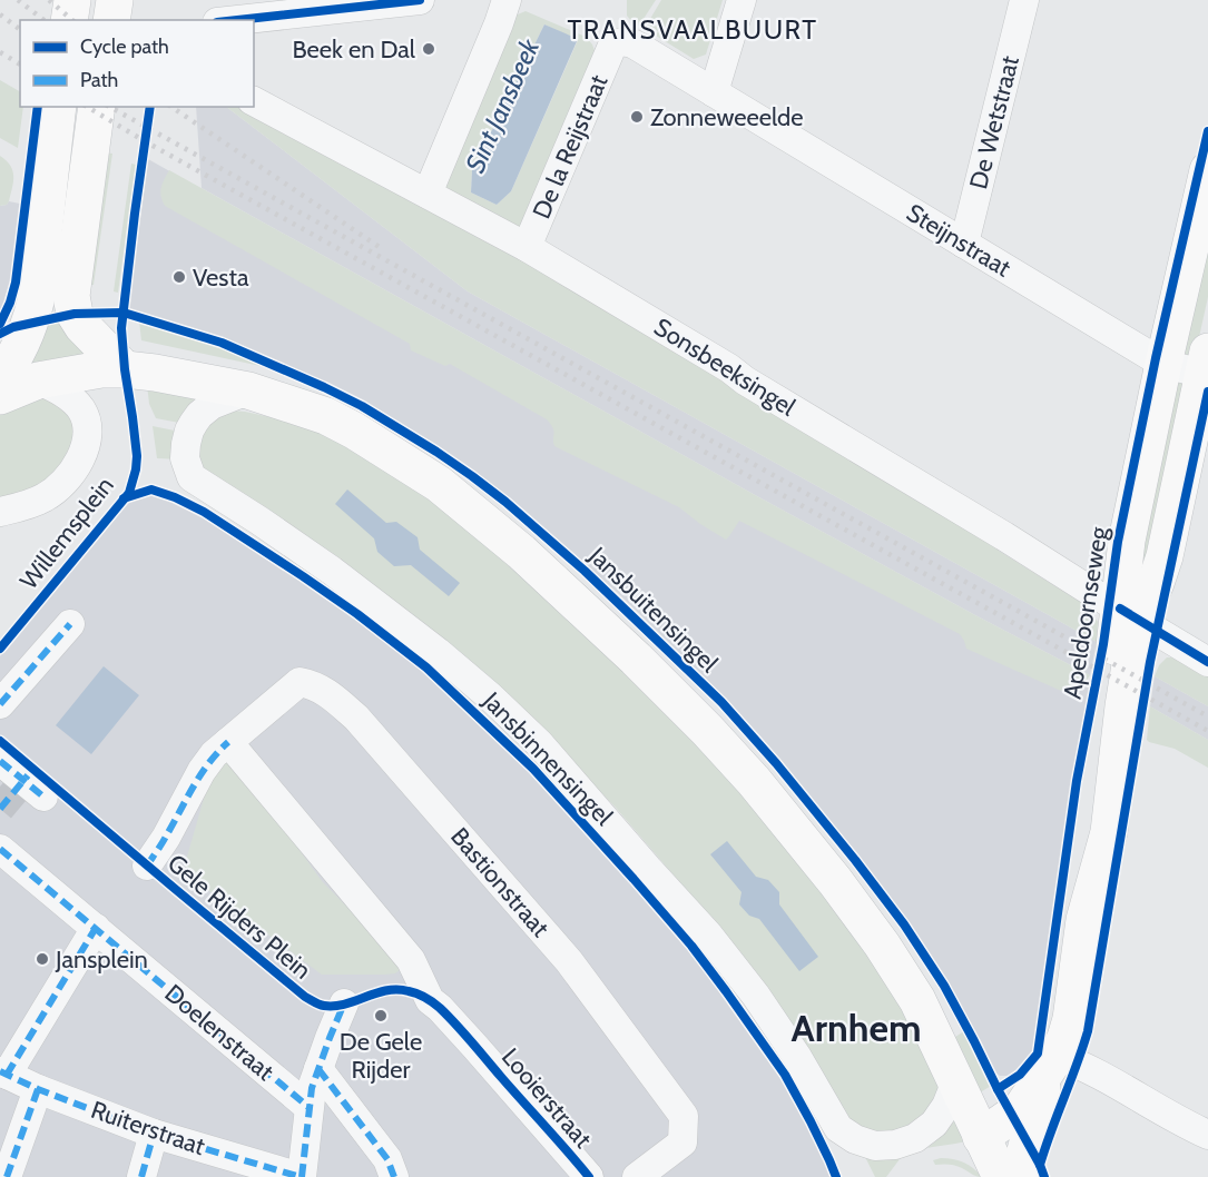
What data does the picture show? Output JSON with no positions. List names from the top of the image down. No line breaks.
{"streets":{"main road":["Jansbuitensingel","Apeldoornseweg"],"street":["De Wetstraat","De la Reijstraat","Steijnstraat","Sonsbeeksingel","Willemsplein","Jansbinnensingel","Bastionstraat","Gele Rijders Plein","Doelenstraat","Looierstraat","Ruiterstraat"]},"crossings":[["De Wetstraat","Steijnstraat"],["De la Reijstraat","Steijnstraat"],["De la Reijstraat","Sonsbeeksingel"],["Steijnstraat","Apeldoornseweg"],["Sonsbeeksingel","Apeldoornseweg"],["Jansbuitensingel","Jansbinnensingel"],["Bastionstraat","Gele Rijders Plein"],["Bastionstraat","Looierstraat"],["Gele Rijders Plein","Looierstraat"]],"districts":["TRANSVAALBUURT","Arnhem"],"water":["Sint Jansbeek"],"places":["Beek en Dal","Zonneweeelde","Vesta","Jansplein","De Gele Rijder"],"legend":["Cycle path","Path"]}
